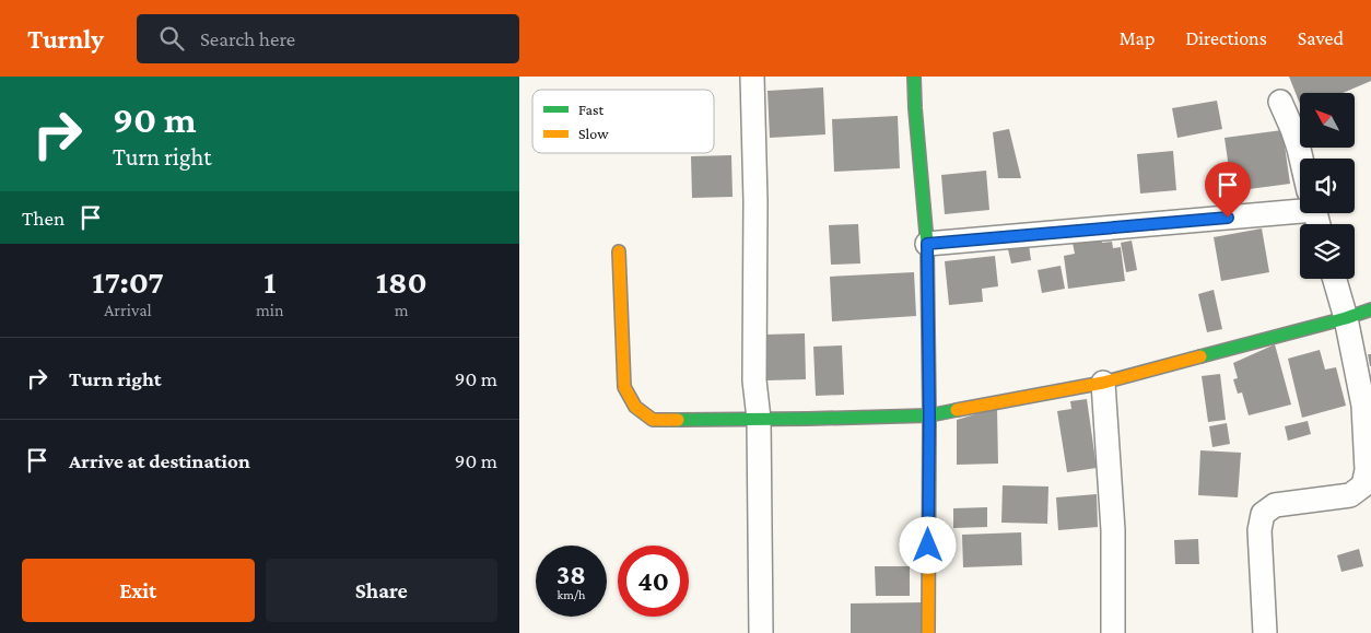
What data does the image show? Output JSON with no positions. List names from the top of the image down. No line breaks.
{"legend":["Fast","Slow"],"north":"top left","page":{"header":"Turnly","search":"Search here","nav":["Map","Directions","Saved"],"turn":["90 m","Turn right"],"then":"Then","eta":["17:07","Arrival","1","min","180","m"],"list":[{"name":"Turn right","value":"90 m"},{"name":"Arrive at destination","value":"90 m"}],"speed":"38 km/h","limit":"40","buttons":["Exit","Share"]}}
